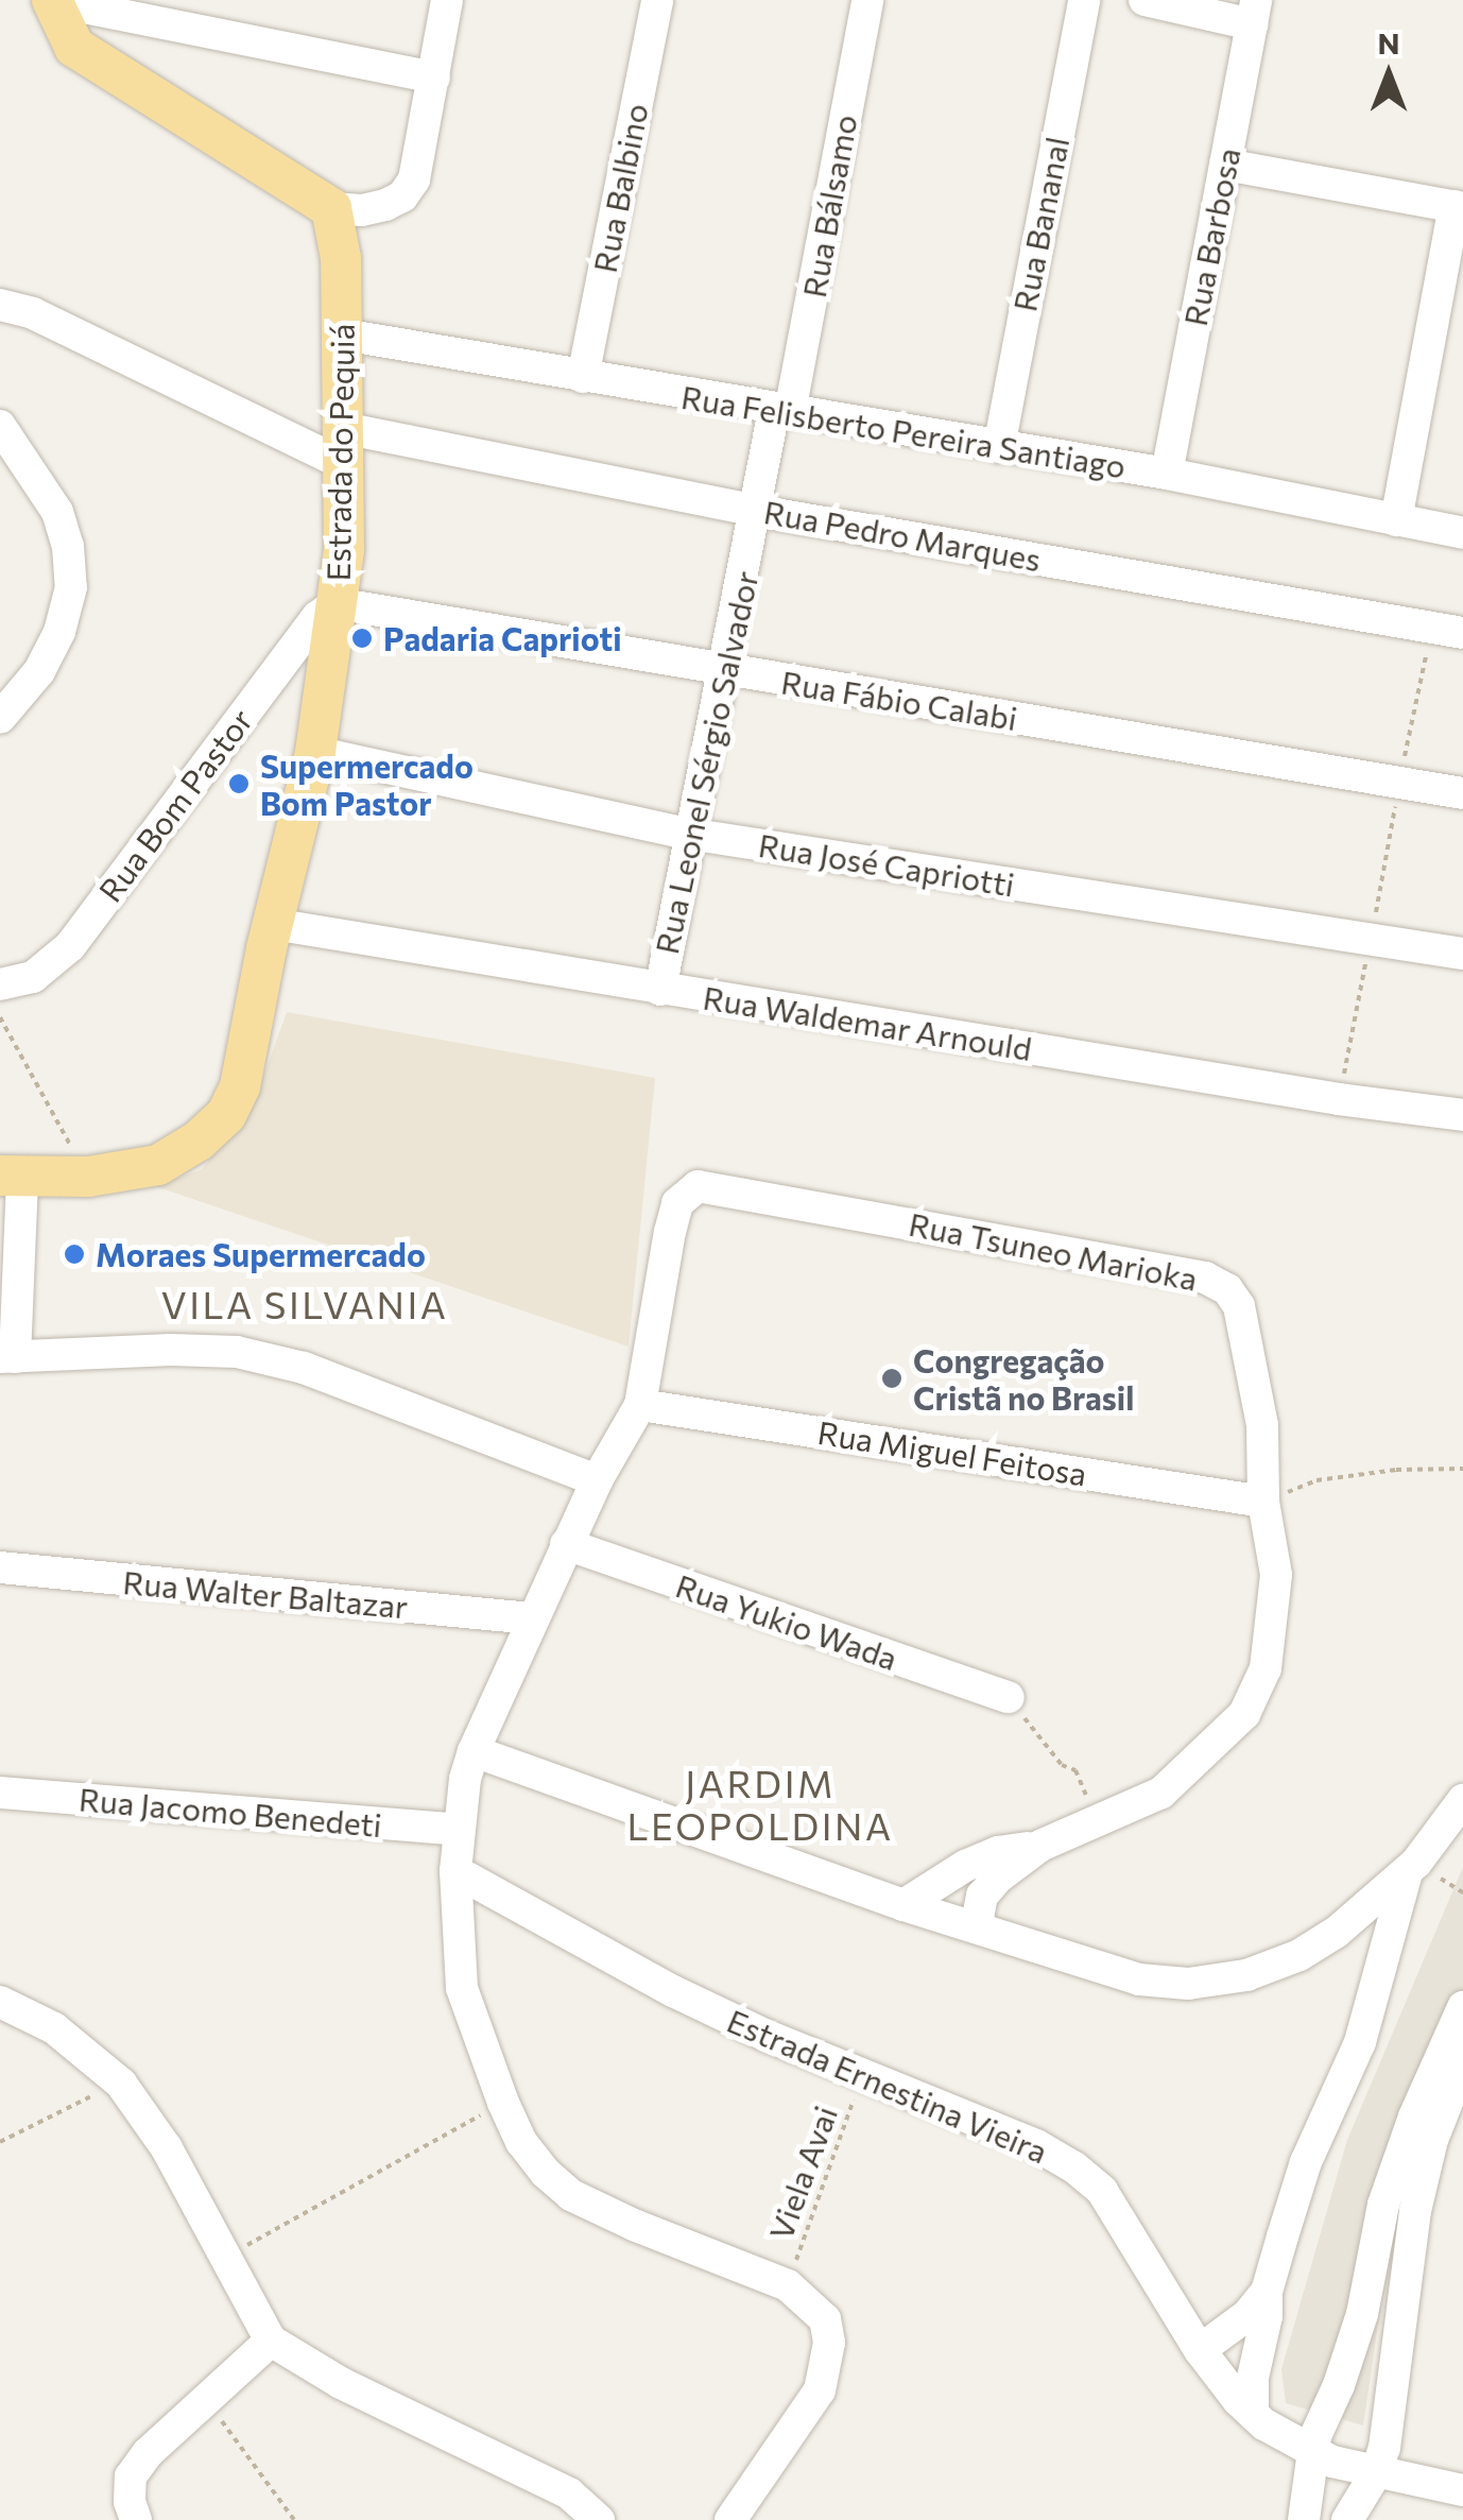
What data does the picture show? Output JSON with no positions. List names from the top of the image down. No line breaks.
{"streets":{"main road":["Estrada do Pequiá"],"street":["Rua Balbino","Rua Bálsamo","Rua Bananal","Rua Barbosa","Rua Felisberto Pereira Santiago","Rua Pedro Marques","Rua Fábio Calabi","Rua Leonel Sérgio Salvador","Rua Bom Pastor","Rua José Capriotti","Rua Waldemar Arnould","Rua Tsuneo Marioka","Rua Miguel Feitosa","Rua Walter Baltazar","Rua Yukio Wada","Rua Jacomo Benedeti","Estrada Ernestina Vieira"],"path":["Viela Avai"]},"crossings":[["Rua Balbino","Rua Felisberto Pereira Santiago"],["Rua Bálsamo","Rua Felisberto Pereira Santiago"],["Rua Bálsamo","Rua Leonel Sérgio Salvador"],["Rua Bananal","Rua Felisberto Pereira Santiago"],["Rua Barbosa","Rua Felisberto Pereira Santiago"],["Rua Felisberto Pereira Santiago","Estrada do Pequiá"],["Rua Felisberto Pereira Santiago","Rua Leonel Sérgio Salvador"],["Estrada do Pequiá","Rua Pedro Marques"],["Estrada do Pequiá","Rua Fábio Calabi"],["Estrada do Pequiá","Rua Bom Pastor"],["Estrada do Pequiá","Rua José Capriotti"],["Estrada do Pequiá","Rua Waldemar Arnould"],["Rua Pedro Marques","Rua Leonel Sérgio Salvador"],["Rua Fábio Calabi","Rua Leonel Sérgio Salvador"],["Rua Fábio Calabi","Rua Bom Pastor"],["Rua Leonel Sérgio Salvador","Rua José Capriotti"],["Rua Leonel Sérgio Salvador","Rua Waldemar Arnould"],["Rua Tsuneo Marioka","Rua Miguel Feitosa"],["Estrada Ernestina Vieira","Viela Avai"]],"districts":["VILA SILVANIA","JARDIM LEOPOLDINA"],"places":["Padaria Caprioti","Supermercado Bom Pastor","Moraes Supermercado","Congregação Cristã no Brasil"],"north":"top"}
